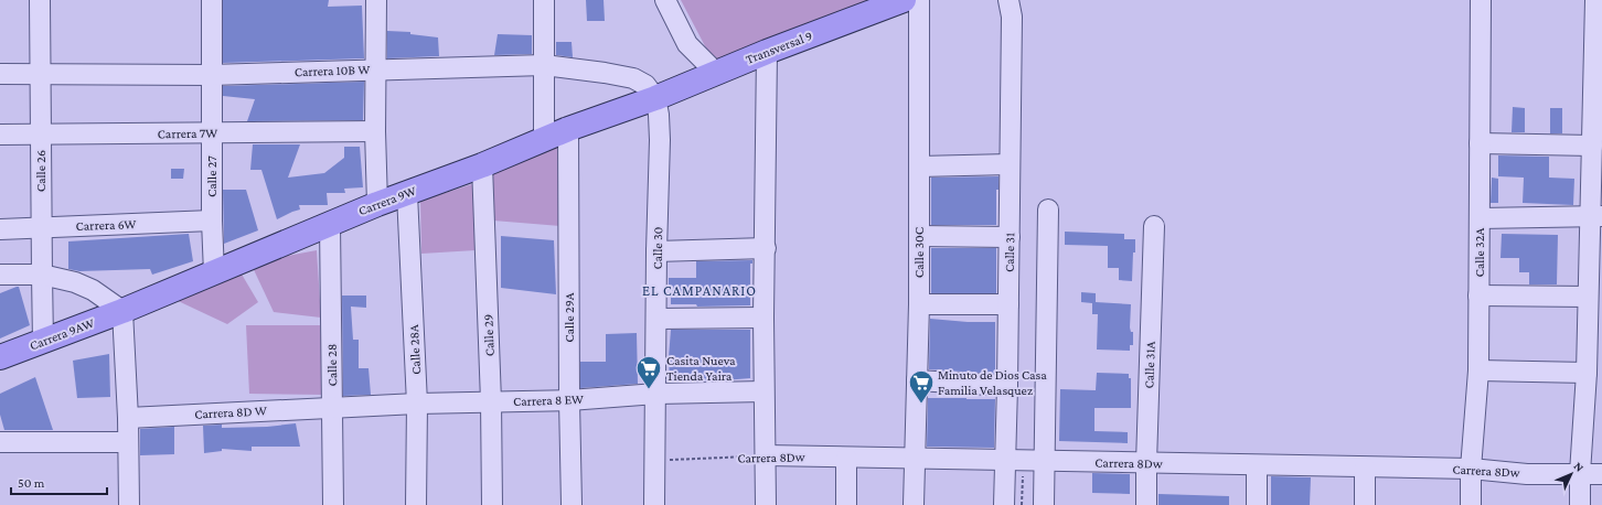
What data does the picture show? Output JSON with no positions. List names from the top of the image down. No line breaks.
{"streets":{"main road":["Transversal 9","Carrera 9W","Carrera 9AW"],"street":["Carrera 10B W","Carrera 7W","Calle 26","Calle 27","Carrera 6W","Calle 30","Calle 30C","Calle 31","Calle 32A","Calle 29A","Calle 29","Calle 28A","Calle 28","Calle 31A","Carrera 8 EW","Carrera 8D W","Carrera 8Dw"]},"crossings":[["Transversal 9","Carrera 10B W"],["Transversal 9","Carrera 9W"],["Transversal 9","Calle 30"],["Carrera 10B W","Calle 26"],["Carrera 10B W","Calle 27"],["Carrera 10B W","Carrera 9W"],["Carrera 10B W","Calle 30"],["Carrera 7W","Calle 26"],["Carrera 7W","Calle 27"],["Calle 26","Carrera 6W"],["Calle 26","Carrera 9AW"],["Calle 27","Carrera 9W"],["Calle 27","Carrera 6W"],["Carrera 9W","Calle 30"],["Carrera 9W","Calle 29A"],["Carrera 9W","Carrera 9AW"],["Carrera 9W","Calle 29"],["Carrera 9W","Calle 28A"],["Carrera 9W","Calle 28"],["Calle 30","Carrera 8 EW"],["Calle 30","Carrera 8Dw"],["Calle 30C","Carrera 8Dw"],["Calle 31","Carrera 8Dw"],["Calle 32A","Carrera 8Dw"],["Calle 29A","Carrera 8 EW"],["Calle 29","Carrera 8 EW"],["Calle 28A","Carrera 8 EW"],["Calle 28","Carrera 8 EW"],["Calle 28","Carrera 8D W"],["Calle 31A","Carrera 8Dw"],["Carrera 8 EW","Carrera 8D W"]],"districts":["EL CAMPANARIO"],"places":{"supermarket":["Casita Nueva Tienda Yaira","Minuto de Dios Casa Familia Velasquez"]},"scale_bar":"50 m","north":"top right"}
